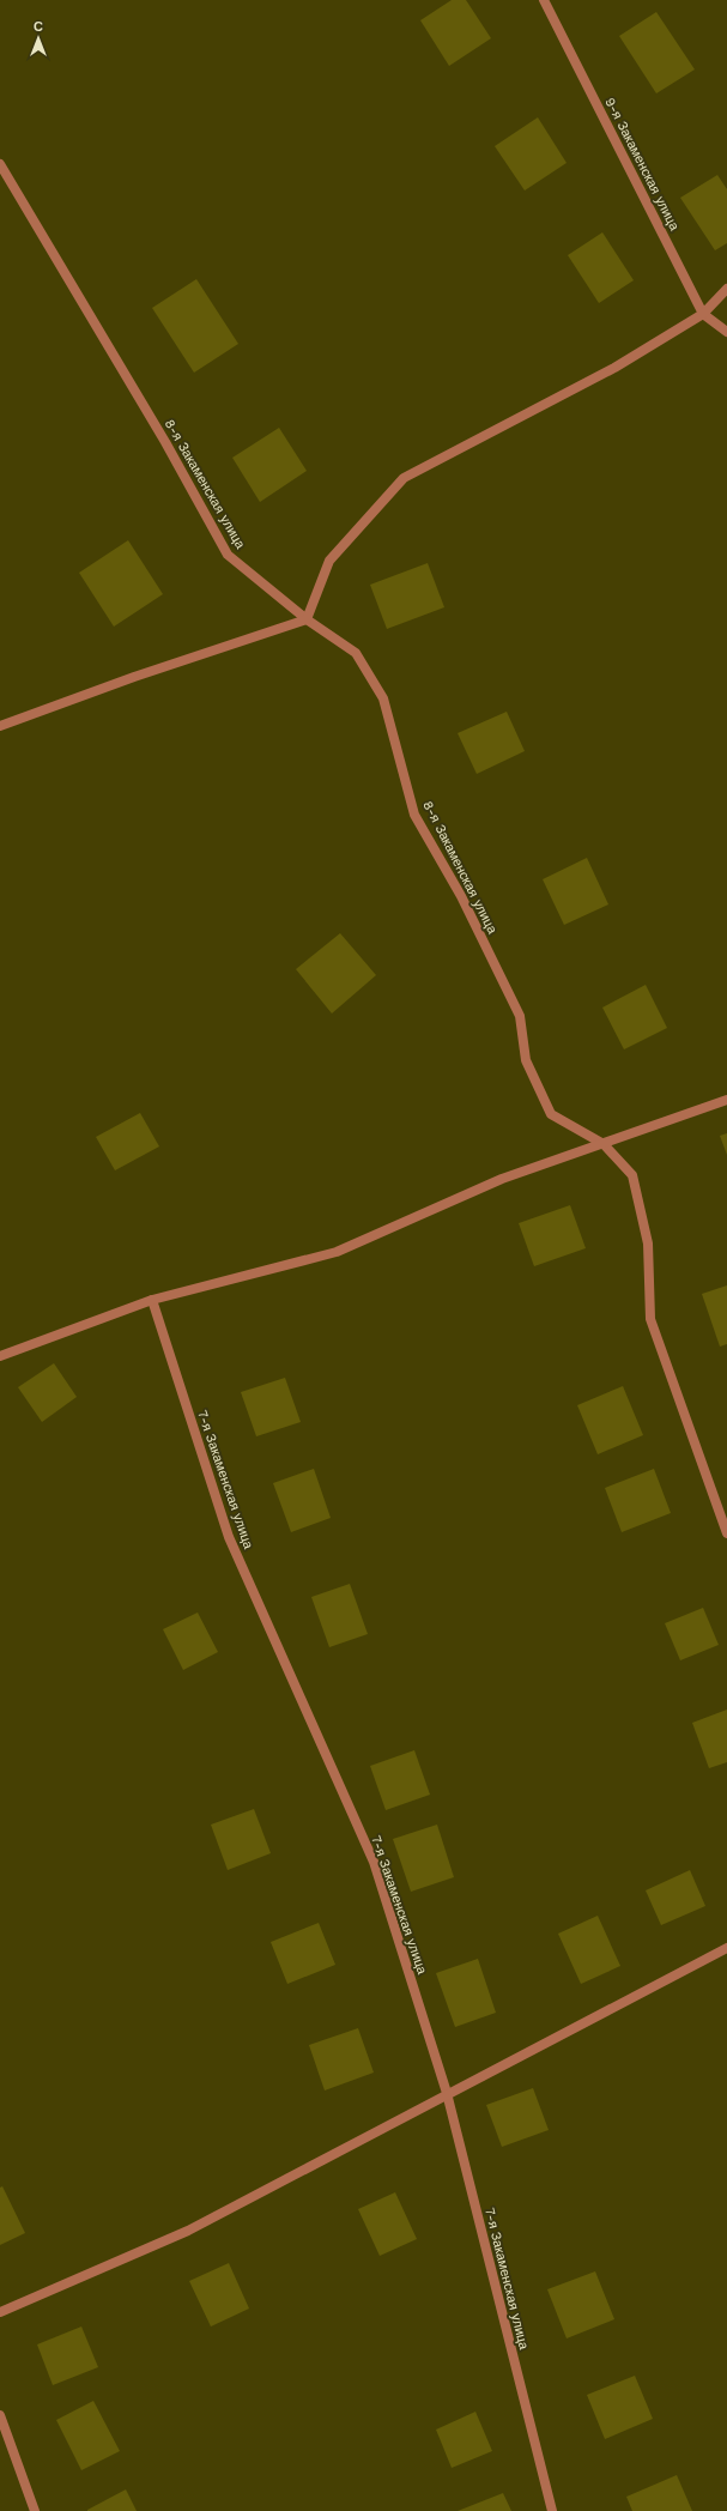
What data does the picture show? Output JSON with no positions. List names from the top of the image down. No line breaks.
{"streets":{"street":["9-я Закаменская улица","8-я Закаменская улица","7-я Закаменская улица"]},"north":"top"}
